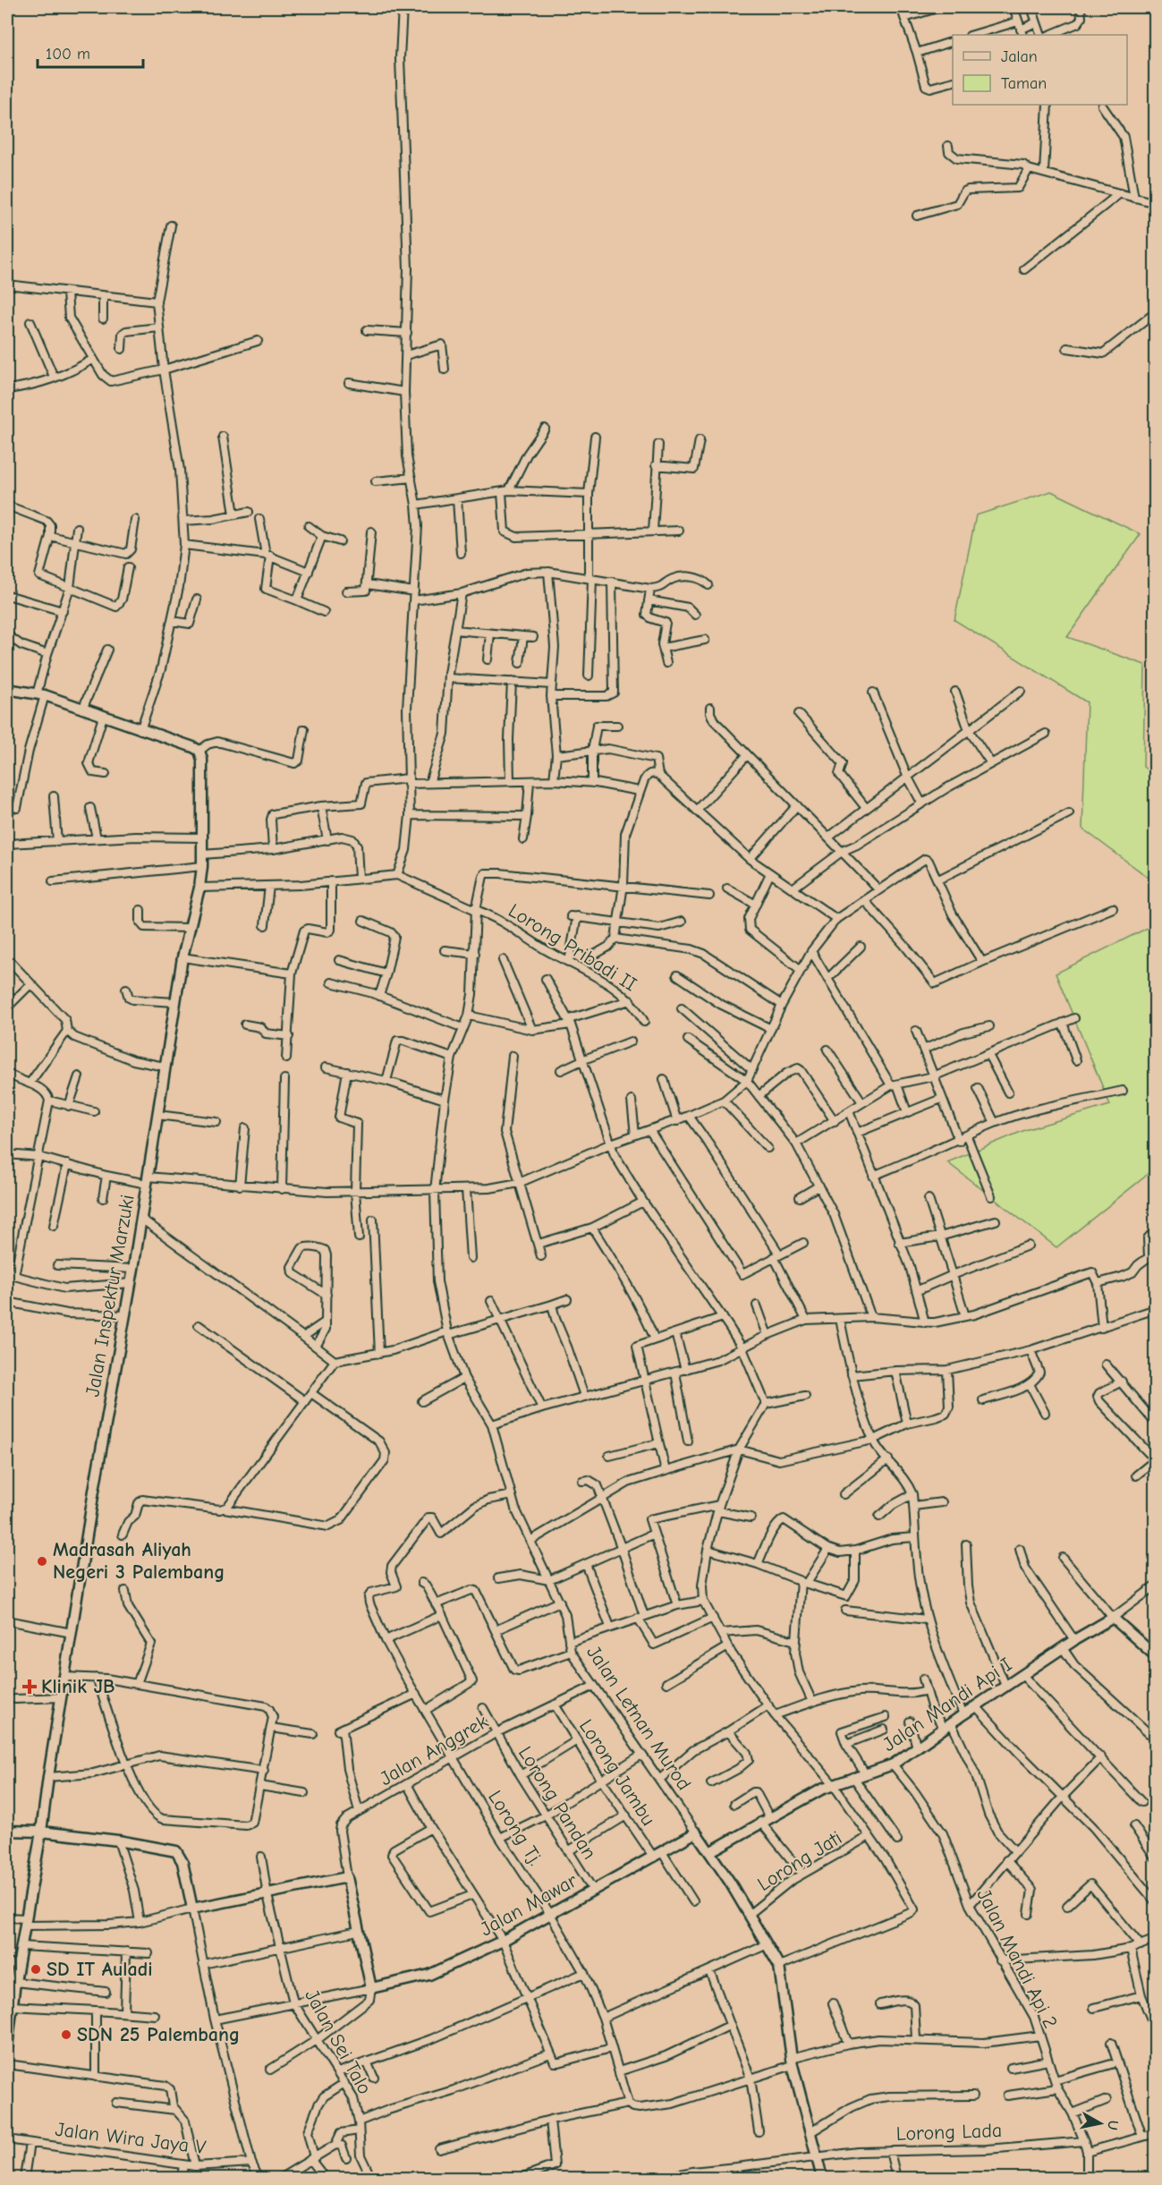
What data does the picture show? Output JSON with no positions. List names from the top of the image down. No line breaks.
{"streets":{"street":["Lorong Pribadi II","Jalan Inspektur Marzuki","Jalan Mandi Api I","Jalan Letnan Murod","Jalan Anggrek","Lorong Jambu","Lorong Pandan","Lorong Tj.","Lorong Jati","Jalan Mawar","Jalan Mandi Api 2","Jalan Sei Talo","Lorong Lada","Jalan Wira Jaya V"]},"crossings":[["Lorong Pribadi II","Jalan Letnan Murod"],["Jalan Mandi Api I","Jalan Letnan Murod"],["Jalan Mandi Api I","Jalan Mandi Api 2"],["Jalan Letnan Murod","Jalan Anggrek"],["Jalan Letnan Murod","Lorong Tj."],["Jalan Letnan Murod","Lorong Jati"],["Jalan Letnan Murod","Jalan Mawar"],["Jalan Letnan Murod","Lorong Lada"],["Jalan Anggrek","Lorong Jambu"],["Jalan Anggrek","Lorong Pandan"],["Jalan Anggrek","Lorong Tj."],["Lorong Jambu","Jalan Mawar"],["Lorong Pandan","Jalan Mawar"],["Lorong Tj.","Jalan Mawar"],["Jalan Mandi Api 2","Lorong Lada"]],"places":{"other":["Madrasah Aliyah Negeri 3 Palembang","SD IT Auladi","SDN 25 Palembang"],"health":["Klinik JB"]},"legend":["Jalan","Taman"],"scale_bar":"100 m","north":"right"}
